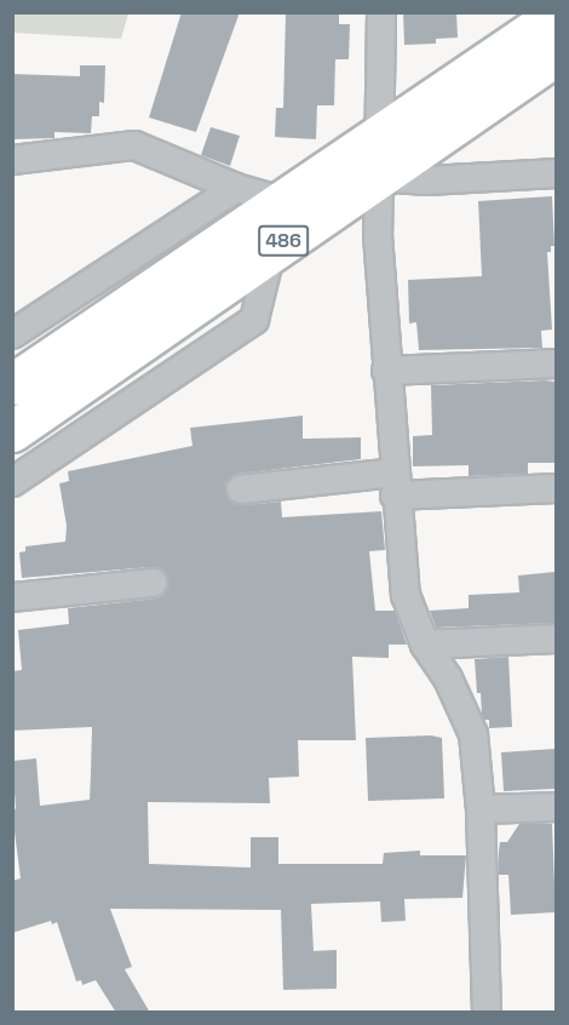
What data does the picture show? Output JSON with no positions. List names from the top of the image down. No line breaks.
{"streets":{"highway":["486"]}}
